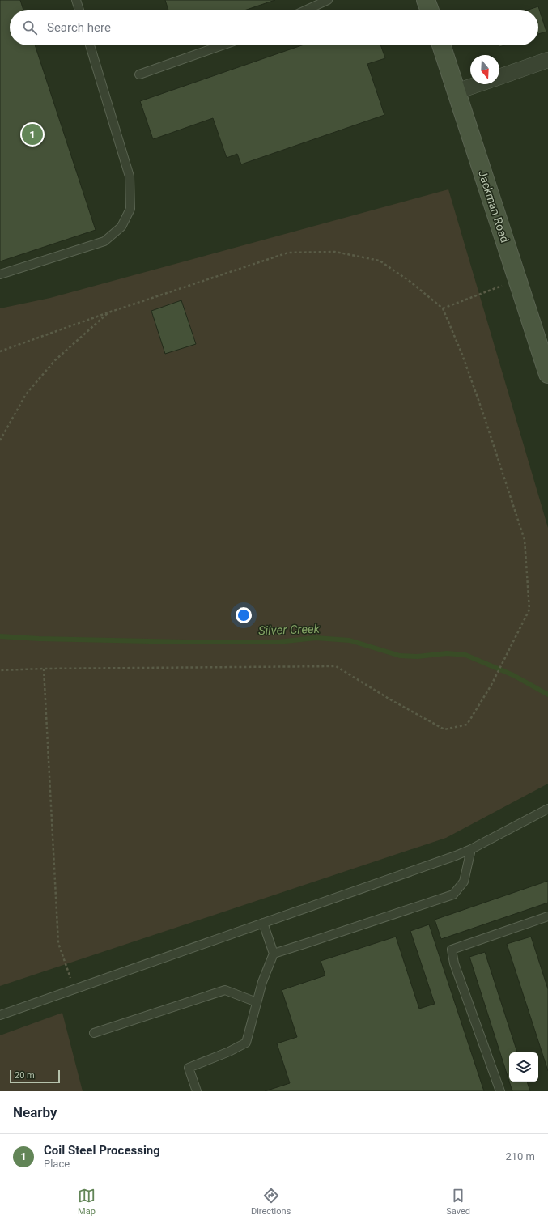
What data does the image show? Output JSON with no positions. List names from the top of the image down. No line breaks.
{"streets":{"main road":["Jackman Road"]},"water":["Silver Creek"],"scale_bar":"20 m","north":"bottom","page":{"search":"Search here","pins":"1","scale":"20 m","heading":"Nearby","list":[{"mark":"1","name":"Coil Steel Processing","note":"Place","value":"210 m"}],"nav":["Map","Directions","Saved"]}}
